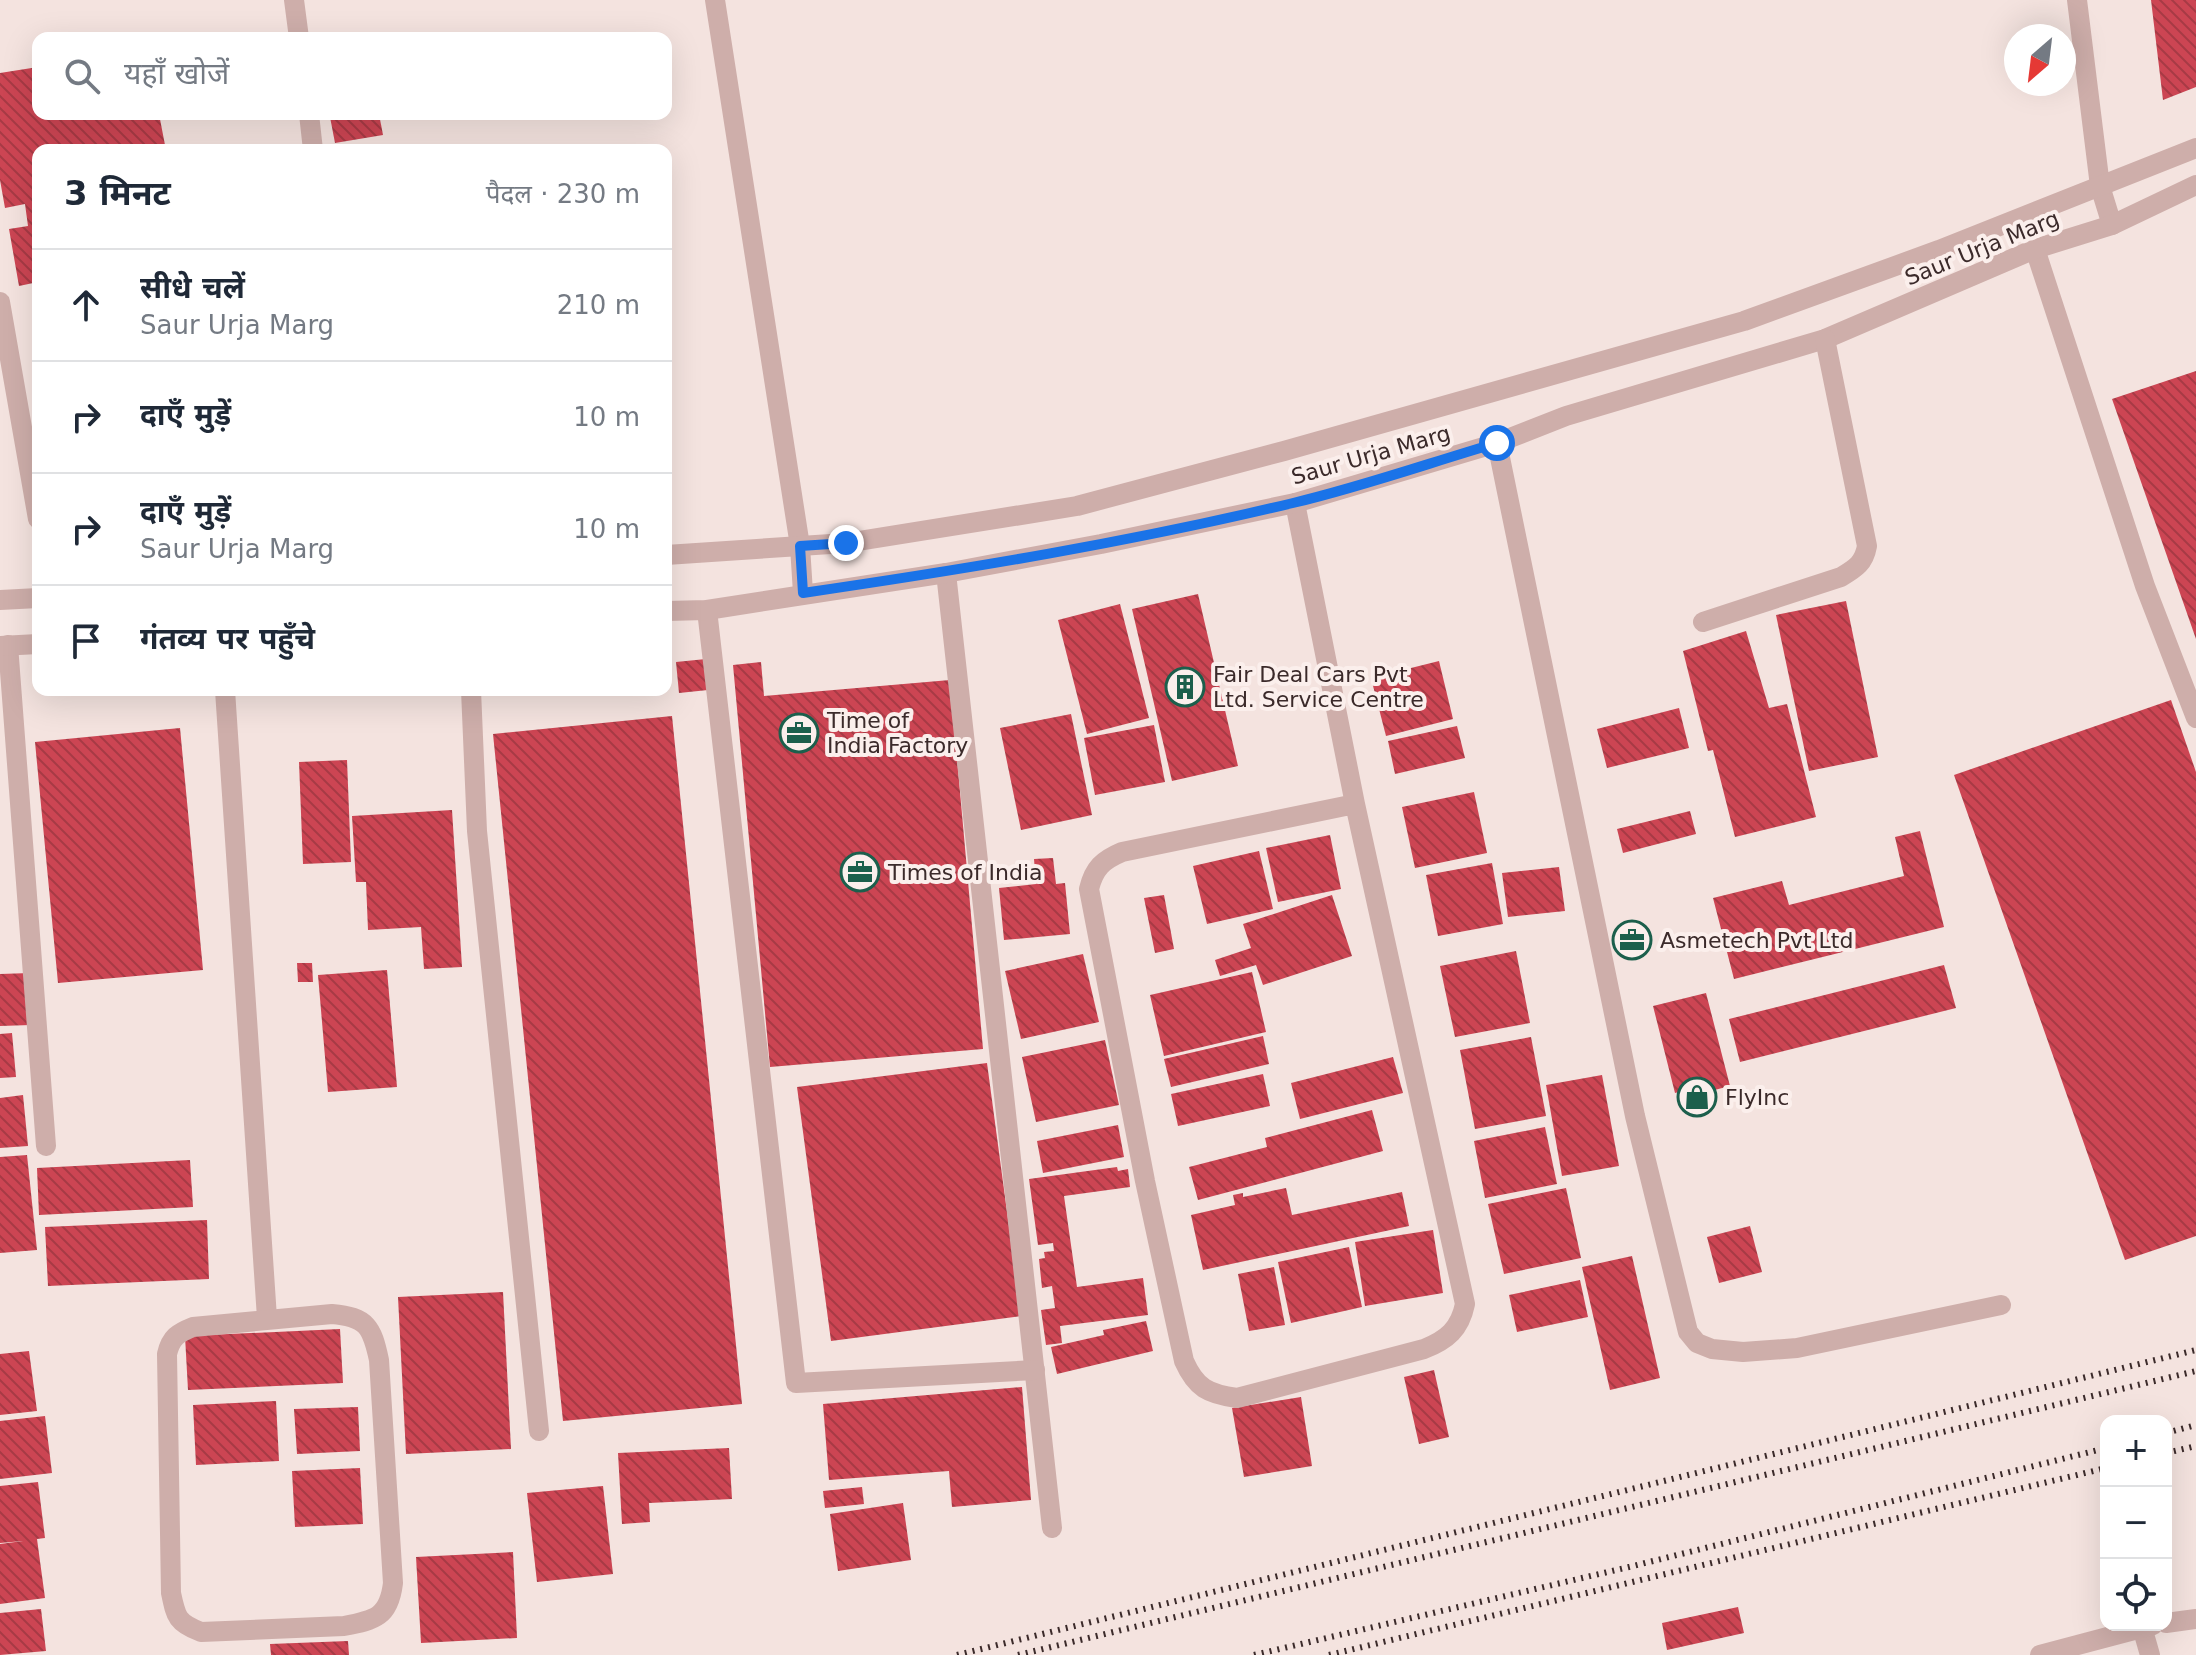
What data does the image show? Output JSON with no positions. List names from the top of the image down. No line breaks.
{"streets":{"street":["Saur Urja Marg"]},"places":{"building":["Fair Deal Cars Pvt Ltd. Service Centre"],"office":["Time of India Factory","Times of India","Asmetech Pvt Ltd"],"shop":["FlyInc"]},"north":"bottom left","page":{"search":"यहाँ खोजें","heading":["3 मिनट","पैदल · 230 m"],"list":[["सीधे चलें","Saur Urja Marg","210 m"],["दाएँ मुड़ें","10 m"],["दाएँ मुड़ें","Saur Urja Marg","10 m"],"गंतव्य पर पहुँचे"],"map_buttons":["+","−"]}}
